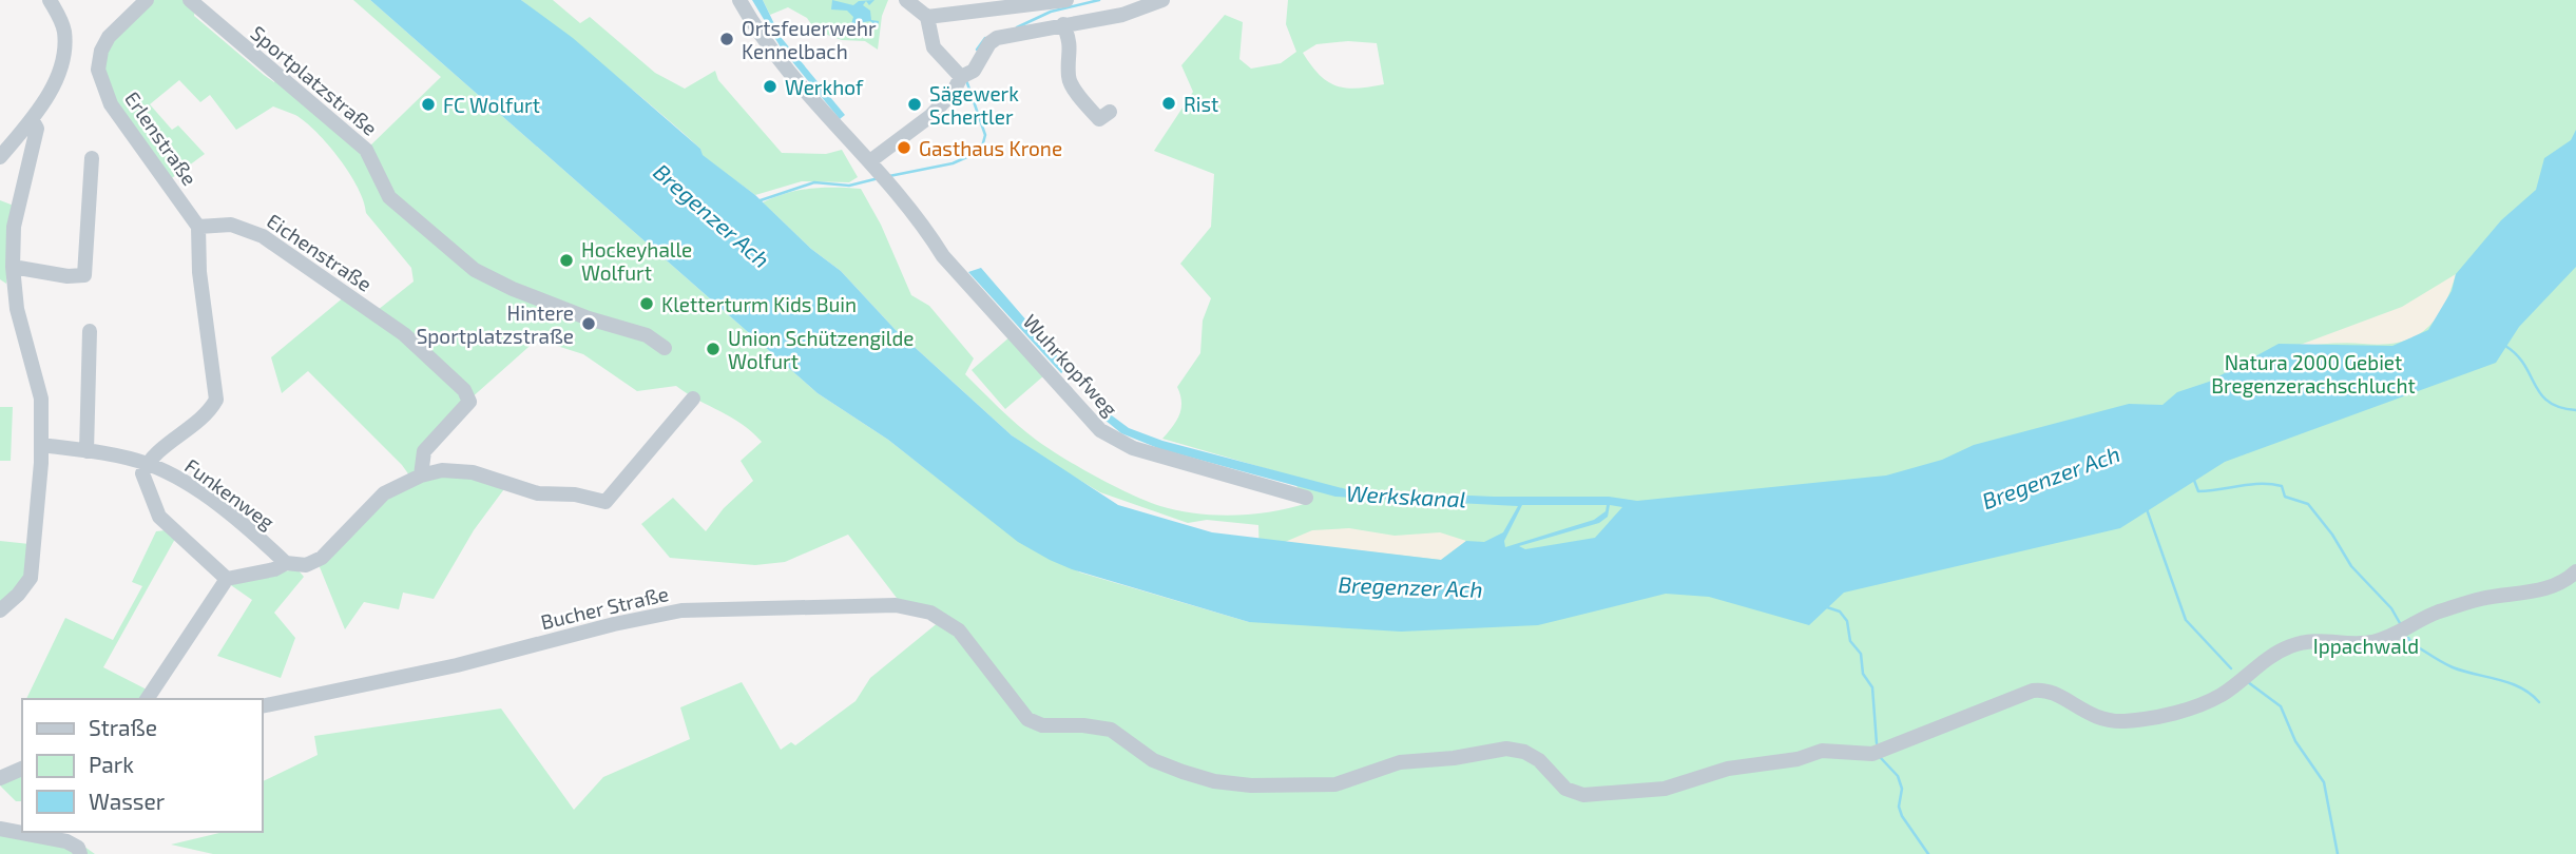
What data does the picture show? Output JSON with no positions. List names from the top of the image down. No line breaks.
{"streets":{"street":["Sportplatzstraße","Erlenstraße","Eichenstraße","Wuhrkopfweg","Funkenweg","Bucher Straße"]},"crossings":[["Erlenstraße","Eichenstraße"]],"water":["Bregenzer Ach","Werkskanal"],"parks":["Natura 2000 Gebiet Bregenzerachschlucht","Ippachwald"],"places":["Ortsfeuerwehr Kennelbach","Werkhof","Rist","FC Wolfurt","Sägewerk Schertler","Gasthaus Krone","Hockeyhalle Wolfurt","Kletterturm Kids Buin","Hintere Sportplatzstraße","Union Schützengilde Wolfurt"],"legend":["Straße","Park","Wasser"]}
